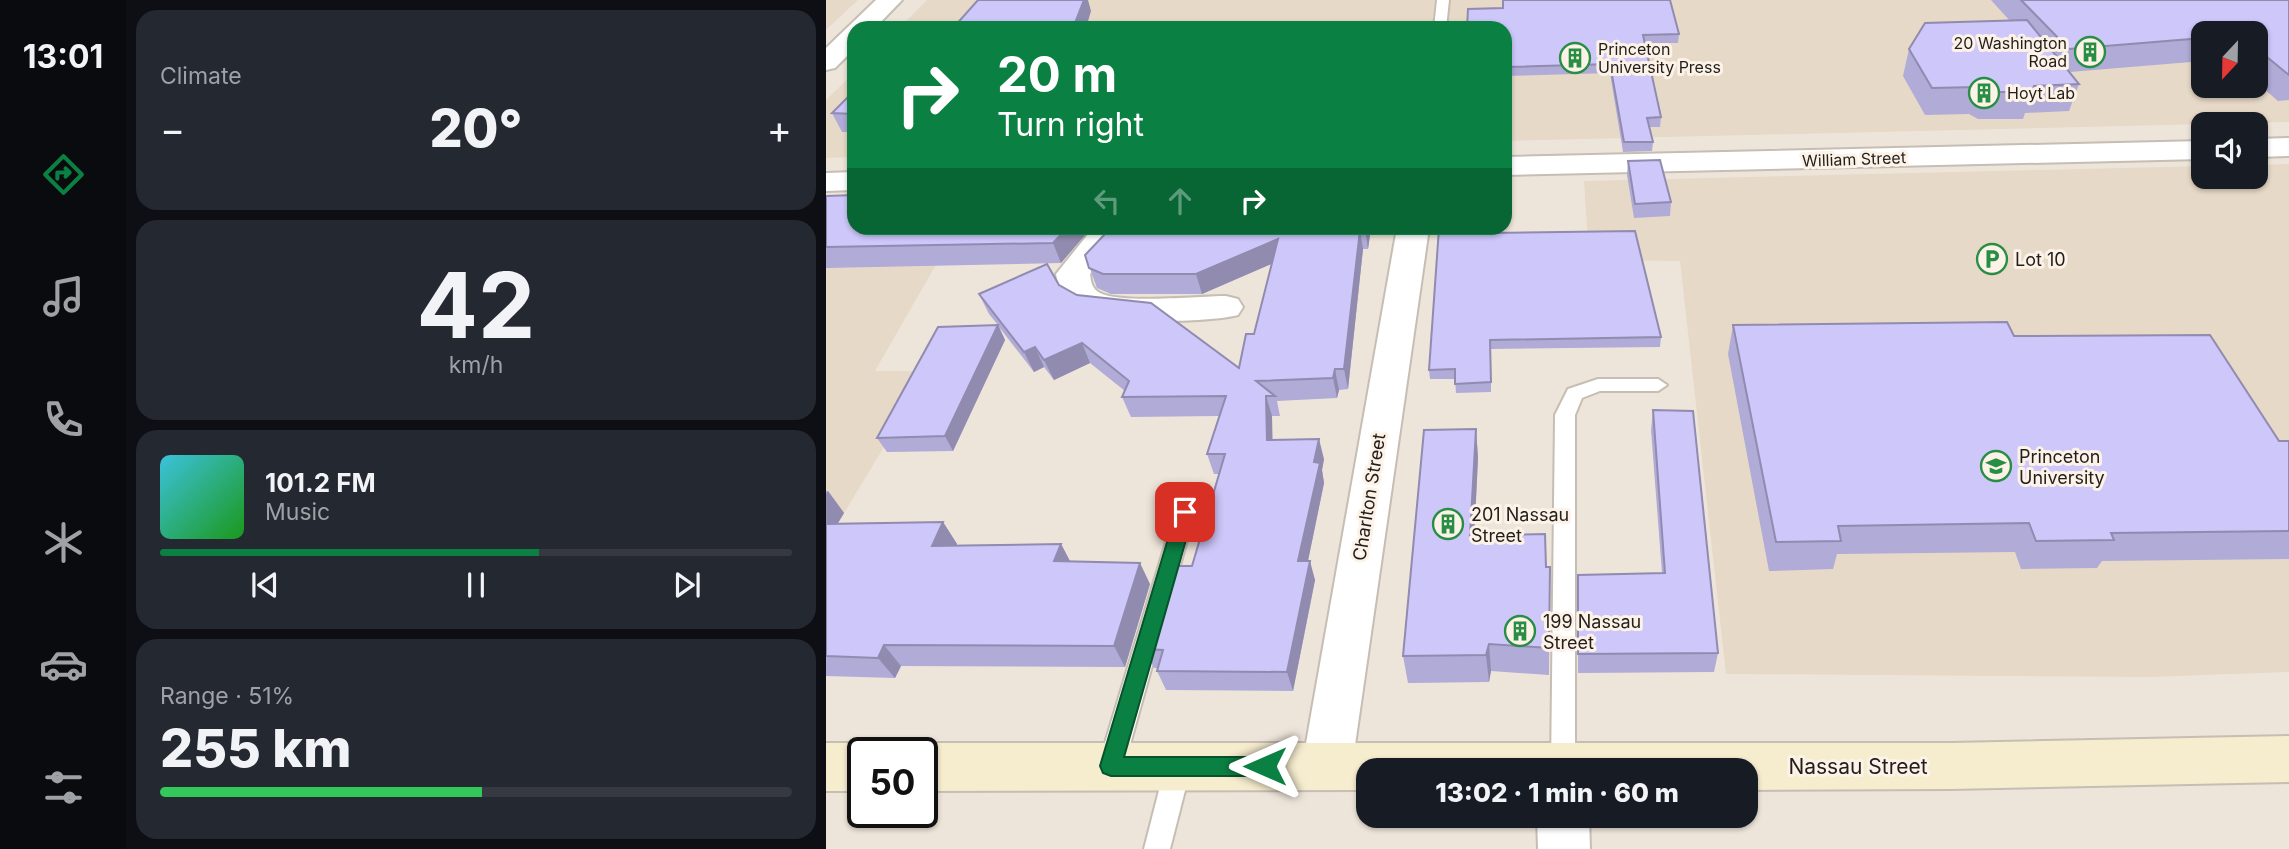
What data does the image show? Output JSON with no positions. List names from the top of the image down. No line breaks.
{"streets":{"main road":["Nassau Street"],"street":["William Street","Charlton Street"]},"crossings":[["Charlton Street","Nassau Street"]],"places":{"building":["20 Washington Road","Princeton University Press","Hoyt Lab","201 Nassau Street","199 Nassau Street"],"parking":["Lot 10"],"school or university":["Princeton University"]},"north":"bottom","page":{"tabs":"13:01","tile":["Climate",["42","km/h"],["Range · 51%","255 km"]],"turn":["20 m","Turn right"],"heat":["−","20°","+"],"song":["101.2 FM","Music"],"limit":"50","trip":"13:02 · 1 min · 60 m"}}
